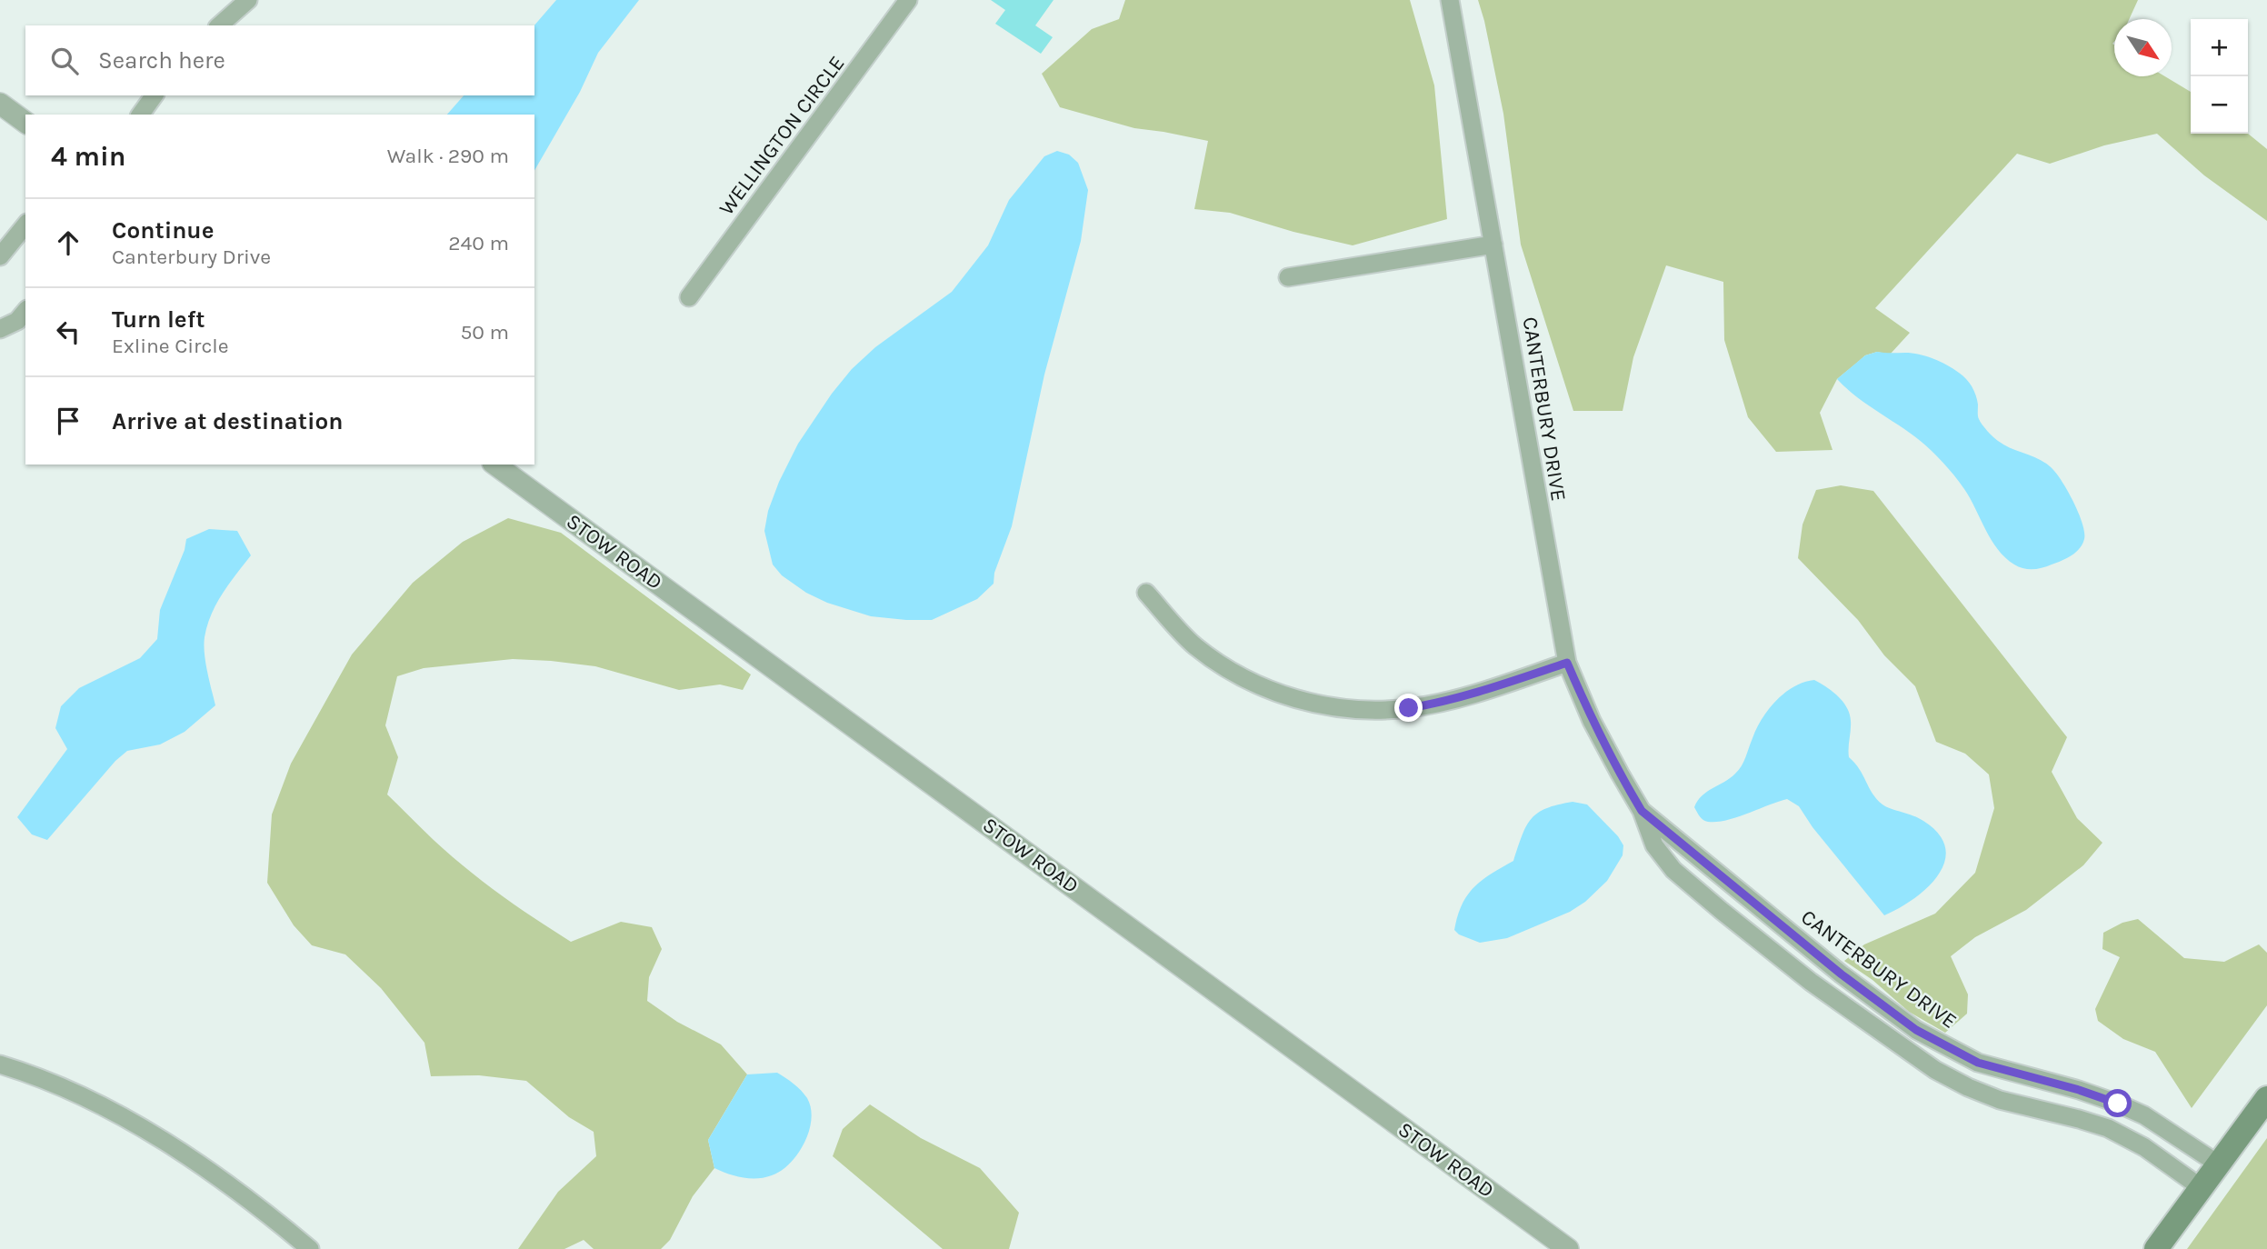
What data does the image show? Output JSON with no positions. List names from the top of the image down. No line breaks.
{"streets":{"street":["WELLINGTON CIRCLE","CANTERBURY DRIVE","STOW ROAD"]},"north":"bottom right","page":{"map_buttons":["+","−"],"search":"Search here","heading":["4 min","Walk · 290 m"],"list":[["Continue","Canterbury Drive","240 m"],["Turn left","Exline Circle","50 m"],"Arrive at destination"]}}
